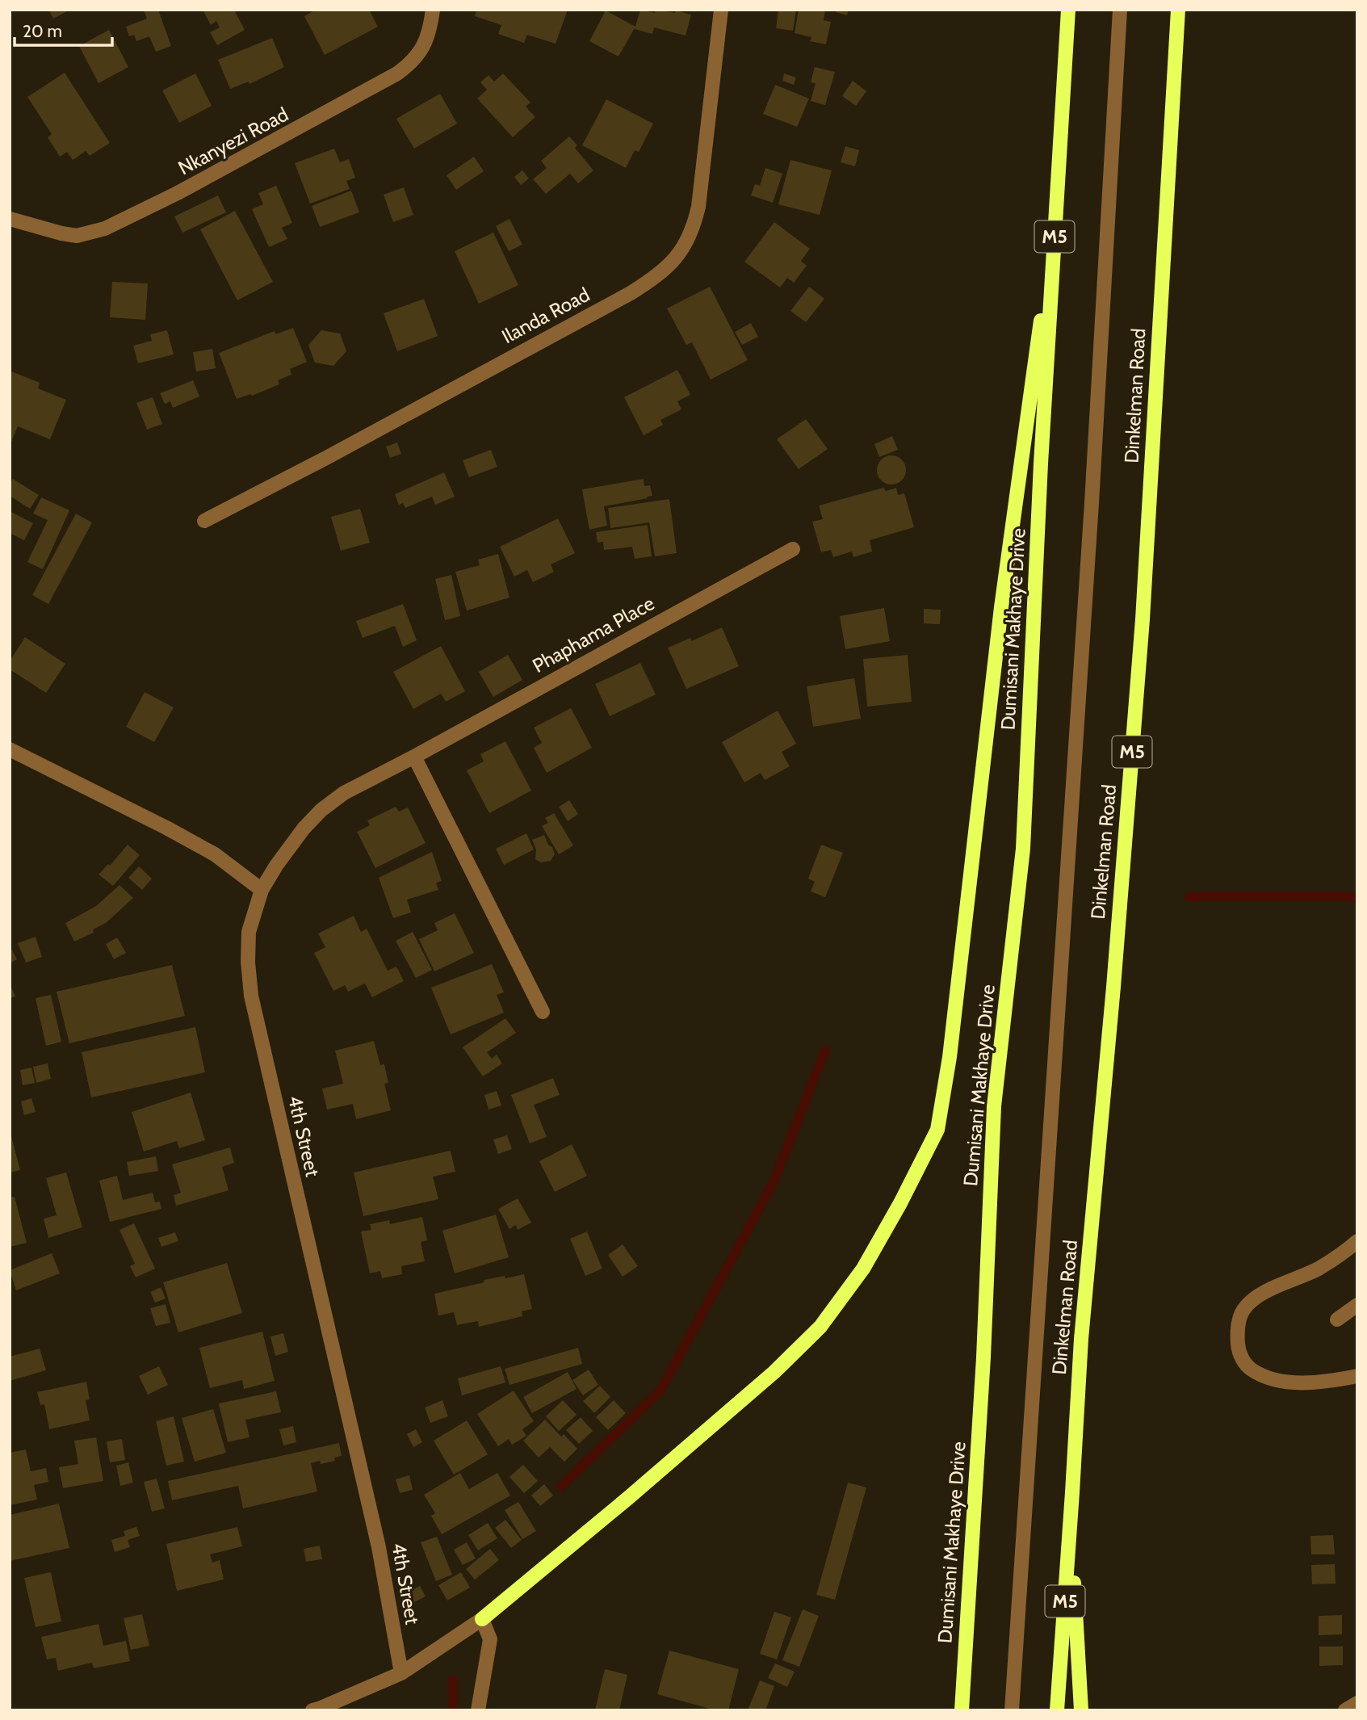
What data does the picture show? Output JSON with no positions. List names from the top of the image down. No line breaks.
{"streets":{"main road":["M5","Dinkelman Road","Dumisani Makhaye Drive"],"street":["Nkanyezi Road","Ilanda Road","Phaphama Place","4th Street"]},"crossings":[["M5","Dinkelman Road"],["M5","Dumisani Makhaye Drive"],["Phaphama Place","4th Street"]],"scale_bar":"20 m"}
